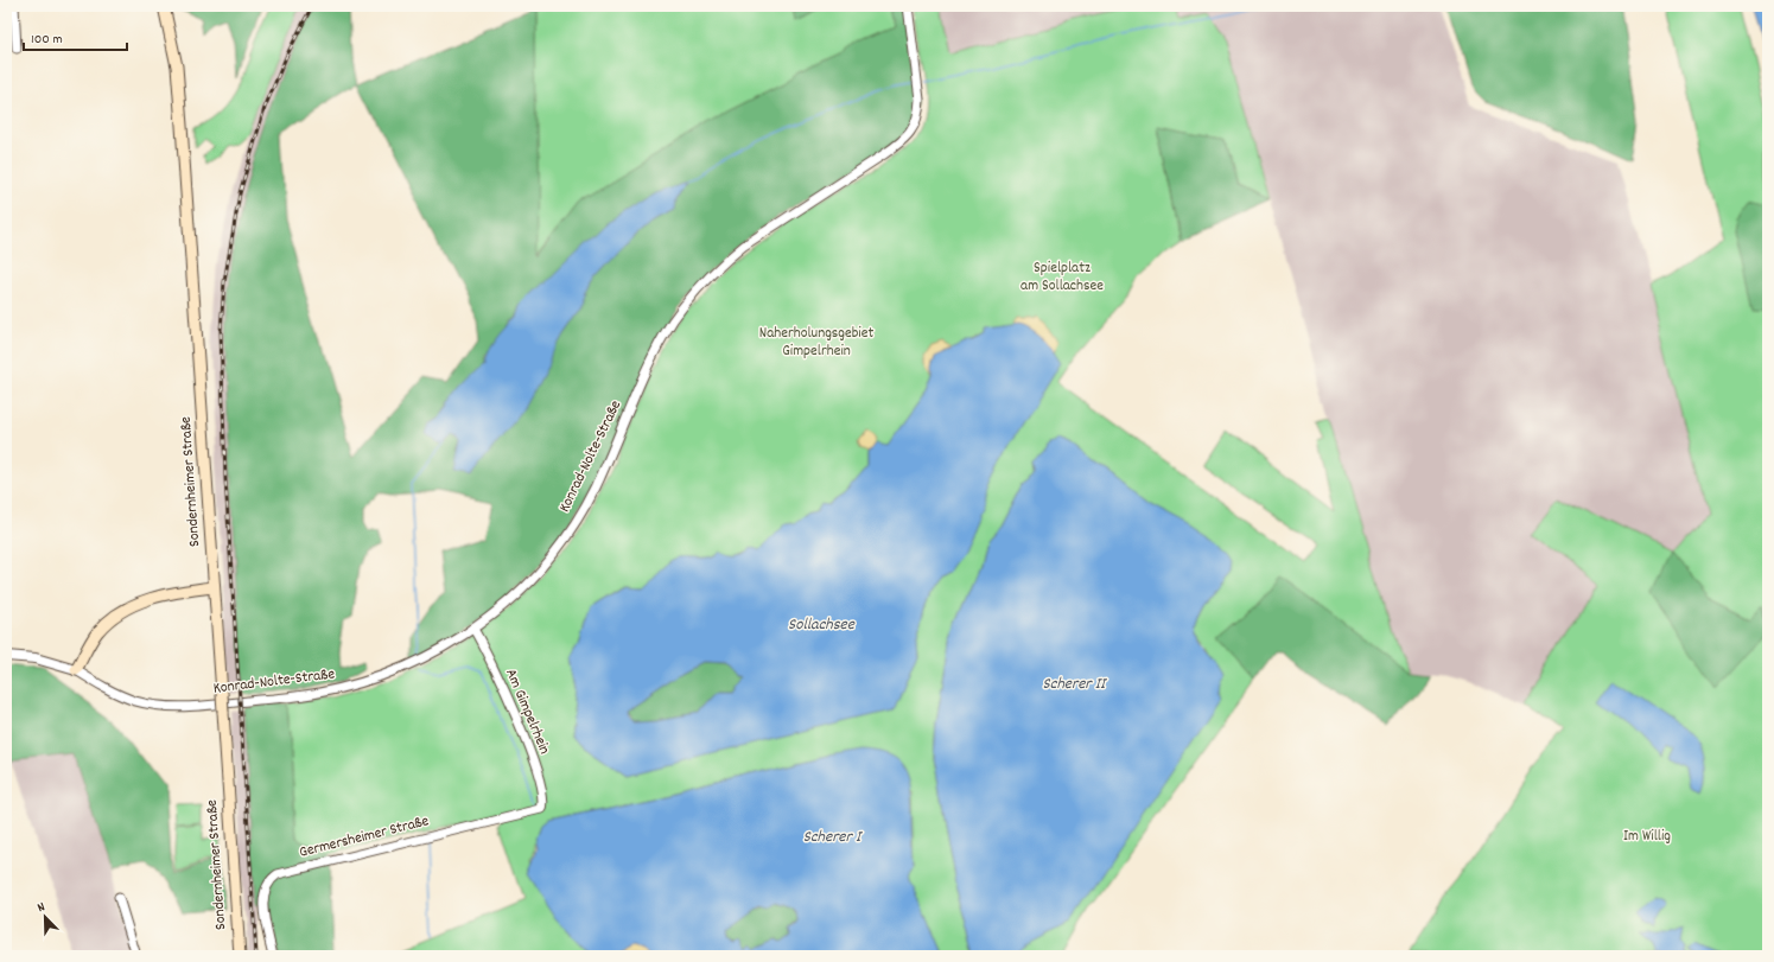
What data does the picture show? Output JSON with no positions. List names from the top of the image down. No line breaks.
{"streets":{"main road":["Sondernheimer Straße"],"street":["Konrad-Nolte-Straße","Am Gimpelrhein","Germersheimer Straße"]},"crossings":[["Konrad-Nolte-Straße","Am Gimpelrhein"],["Am Gimpelrhein","Germersheimer Straße"]],"water":["Sollachsee","Scherer II","Scherer I"],"parks":["Spielplatz am Sollachsee","Naherholungsgebiet Gimpelrhein","Im Willig"],"scale_bar":"100 m","north":"top left"}
